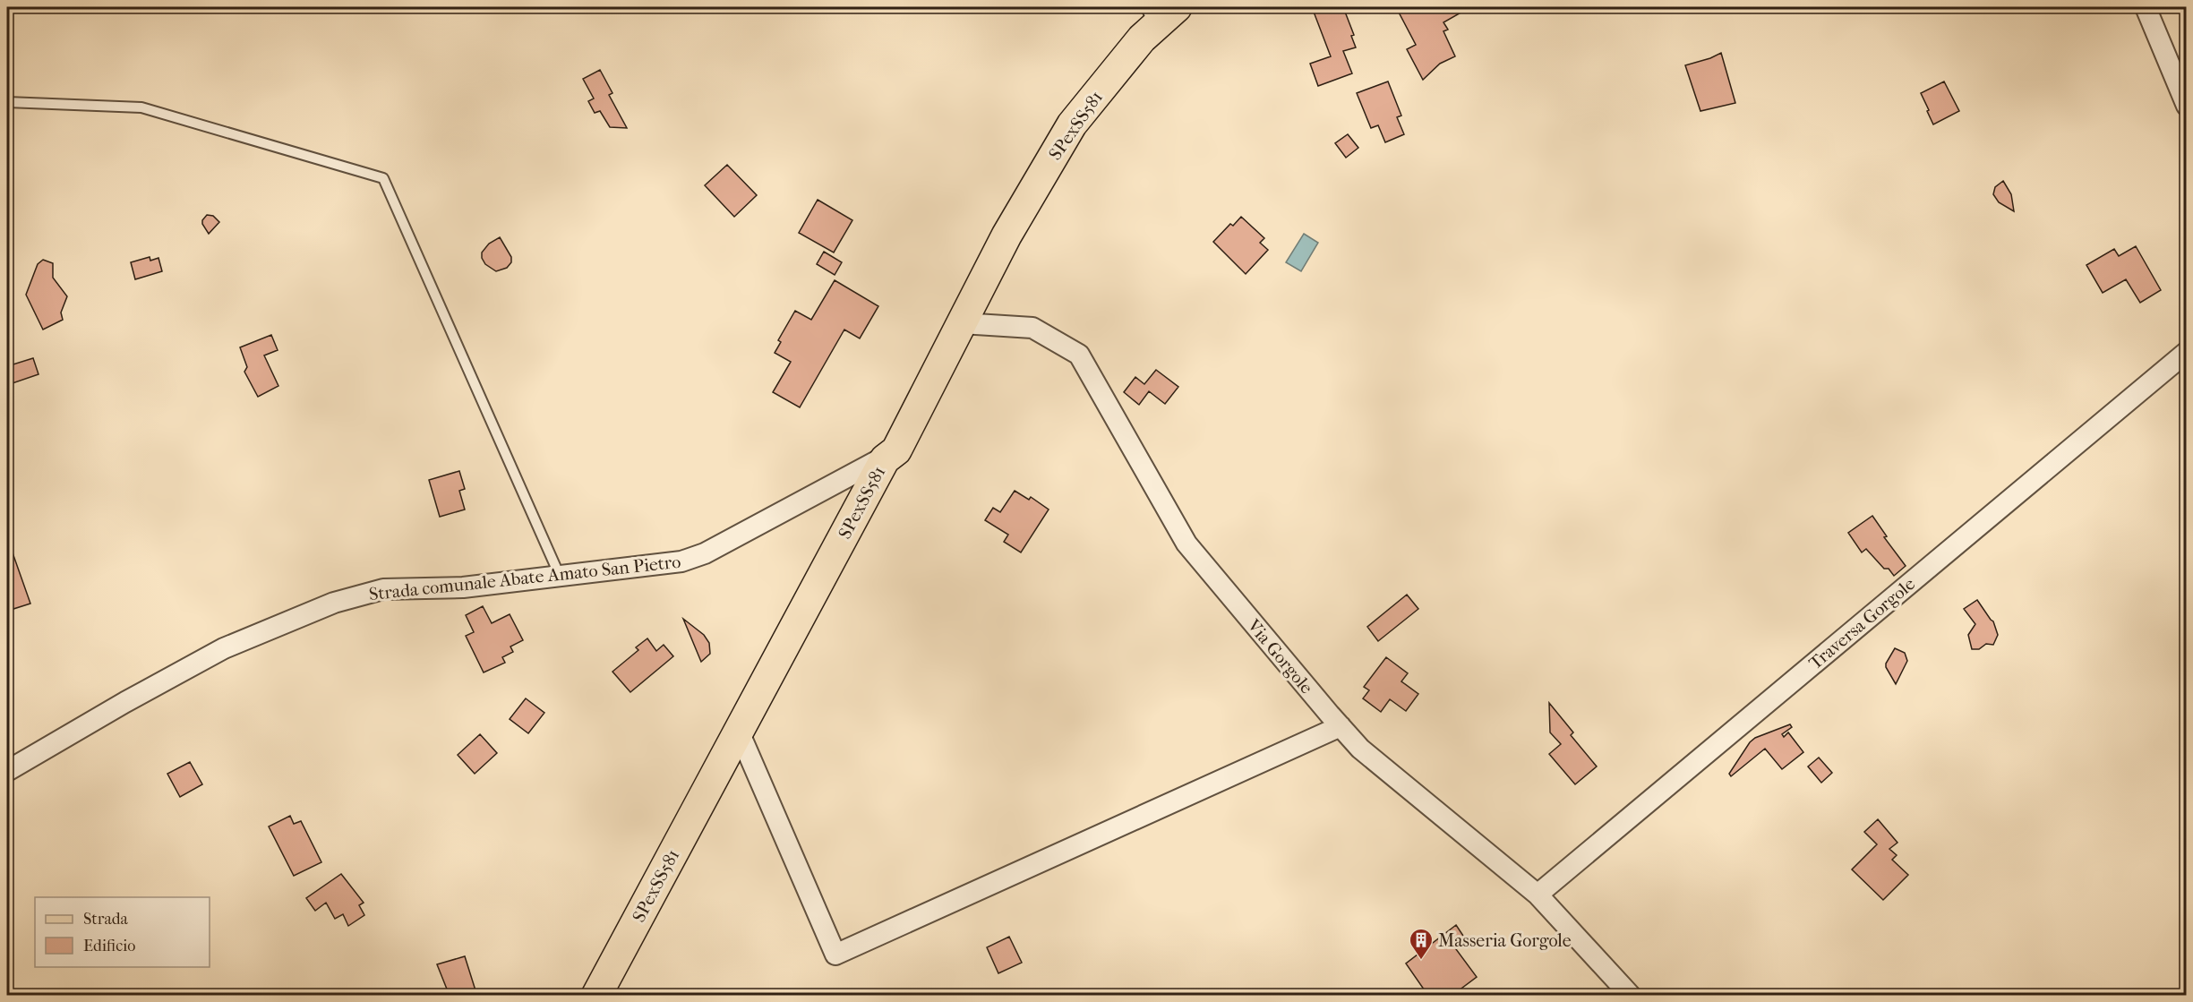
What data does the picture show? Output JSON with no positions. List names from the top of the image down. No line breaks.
{"streets":{"main road":["SPexSS581"],"street":["Strada comunale Abate Amato San Pietro","Traversa Gorgole","Via Gorgole"]},"crossings":[["SPexSS581","Strada comunale Abate Amato San Pietro"],["SPexSS581","Via Gorgole"],["Traversa Gorgole","Via Gorgole"]],"places":{"building":["Masseria Gorgole"]},"legend":["Strada","Edificio"]}
